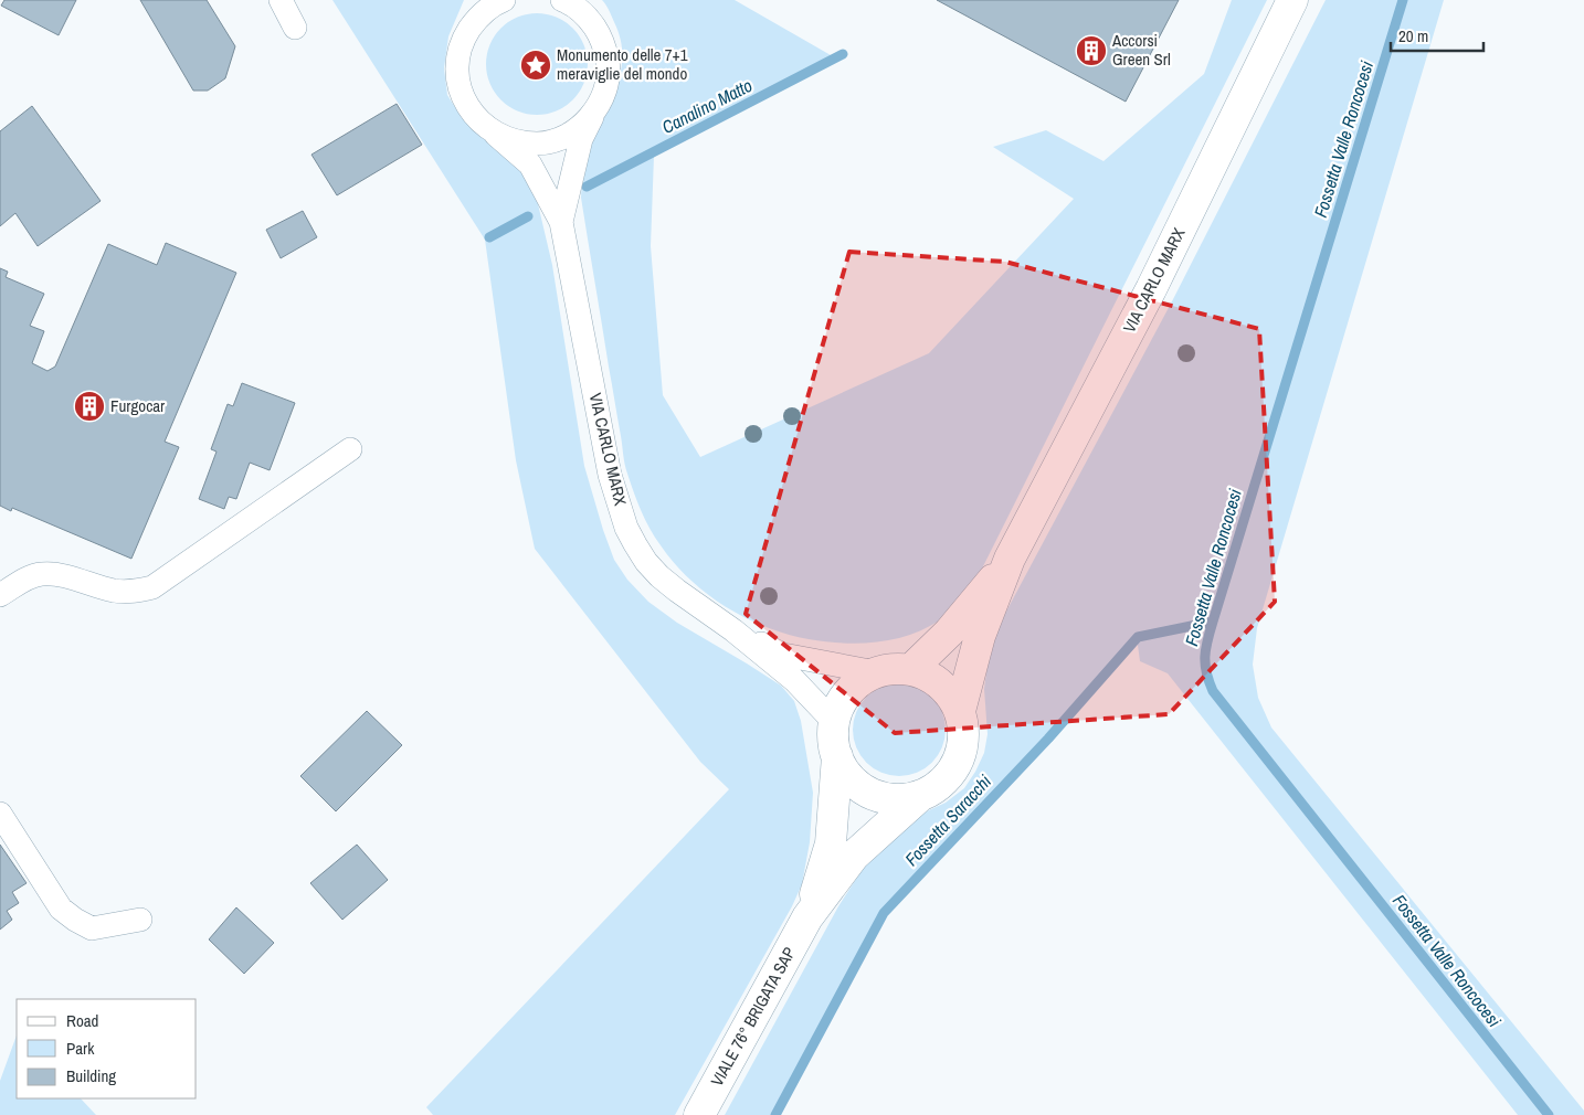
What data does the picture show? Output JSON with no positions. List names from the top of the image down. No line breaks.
{"streets":{"street":["VIA CARLO MARX","VIALE 76° BRIGATA SAP"]},"crossings":[["VIA CARLO MARX","VIALE 76° BRIGATA SAP"]],"water":["Canalino Matto","Fossetta Valle Roncocesi","Fossetta Saracchi"],"places":{"building":["Accorsi Green Srl","Furgocar"],"place":["Monumento delle 7+1 meraviglie del mondo"]},"legend":["Road","Park","Building"],"scale_bar":"20 m"}
